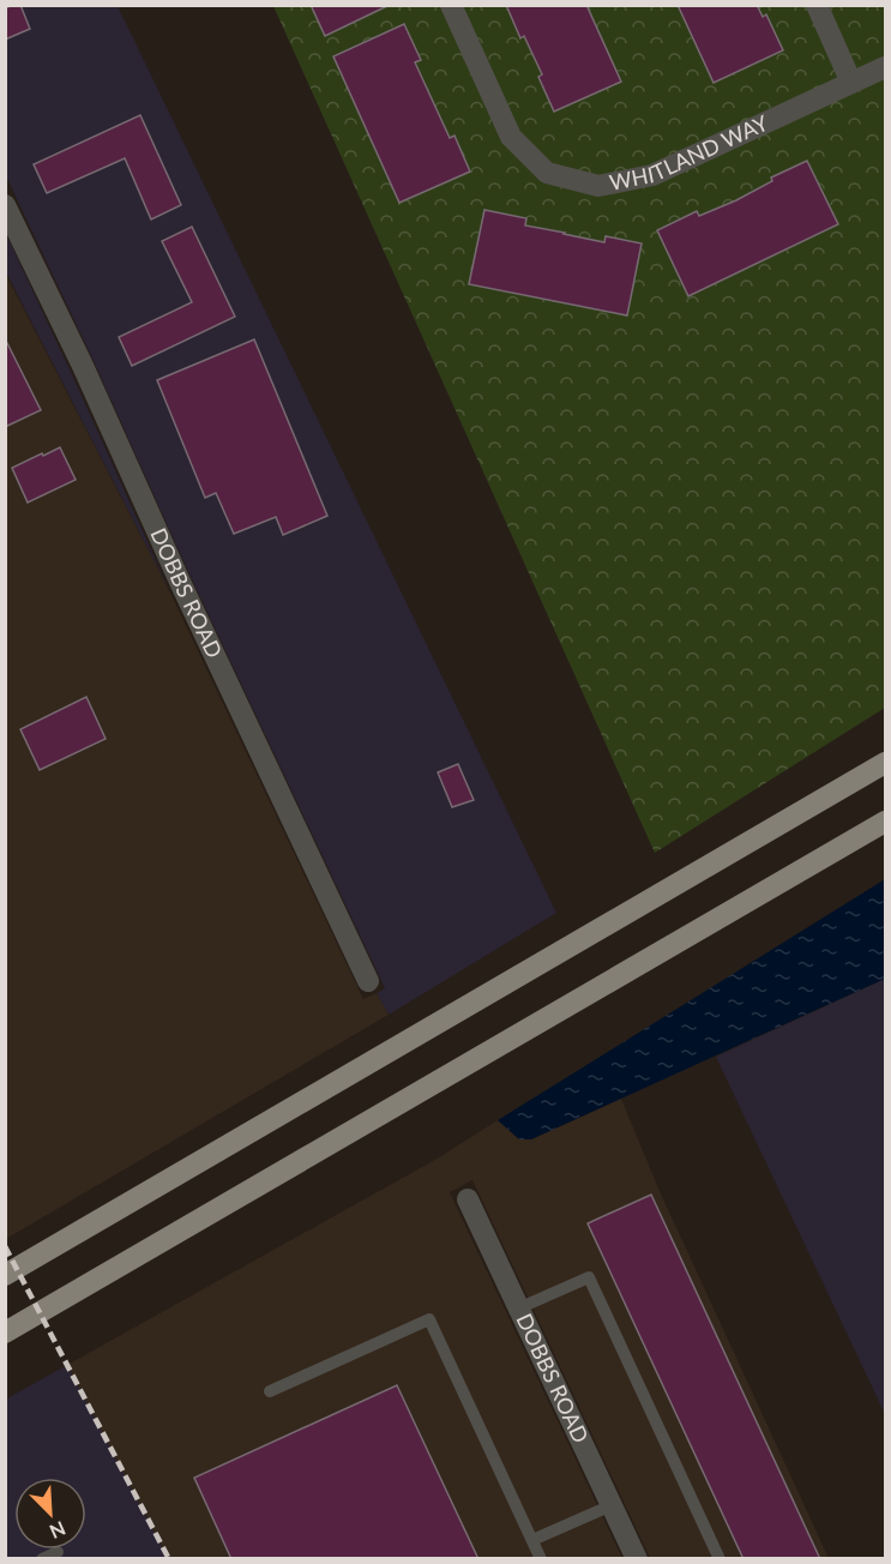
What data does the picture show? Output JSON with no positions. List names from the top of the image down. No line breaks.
{"streets":{"street":["WHITLAND WAY","DOBBS ROAD"]},"north":"bottom right"}
